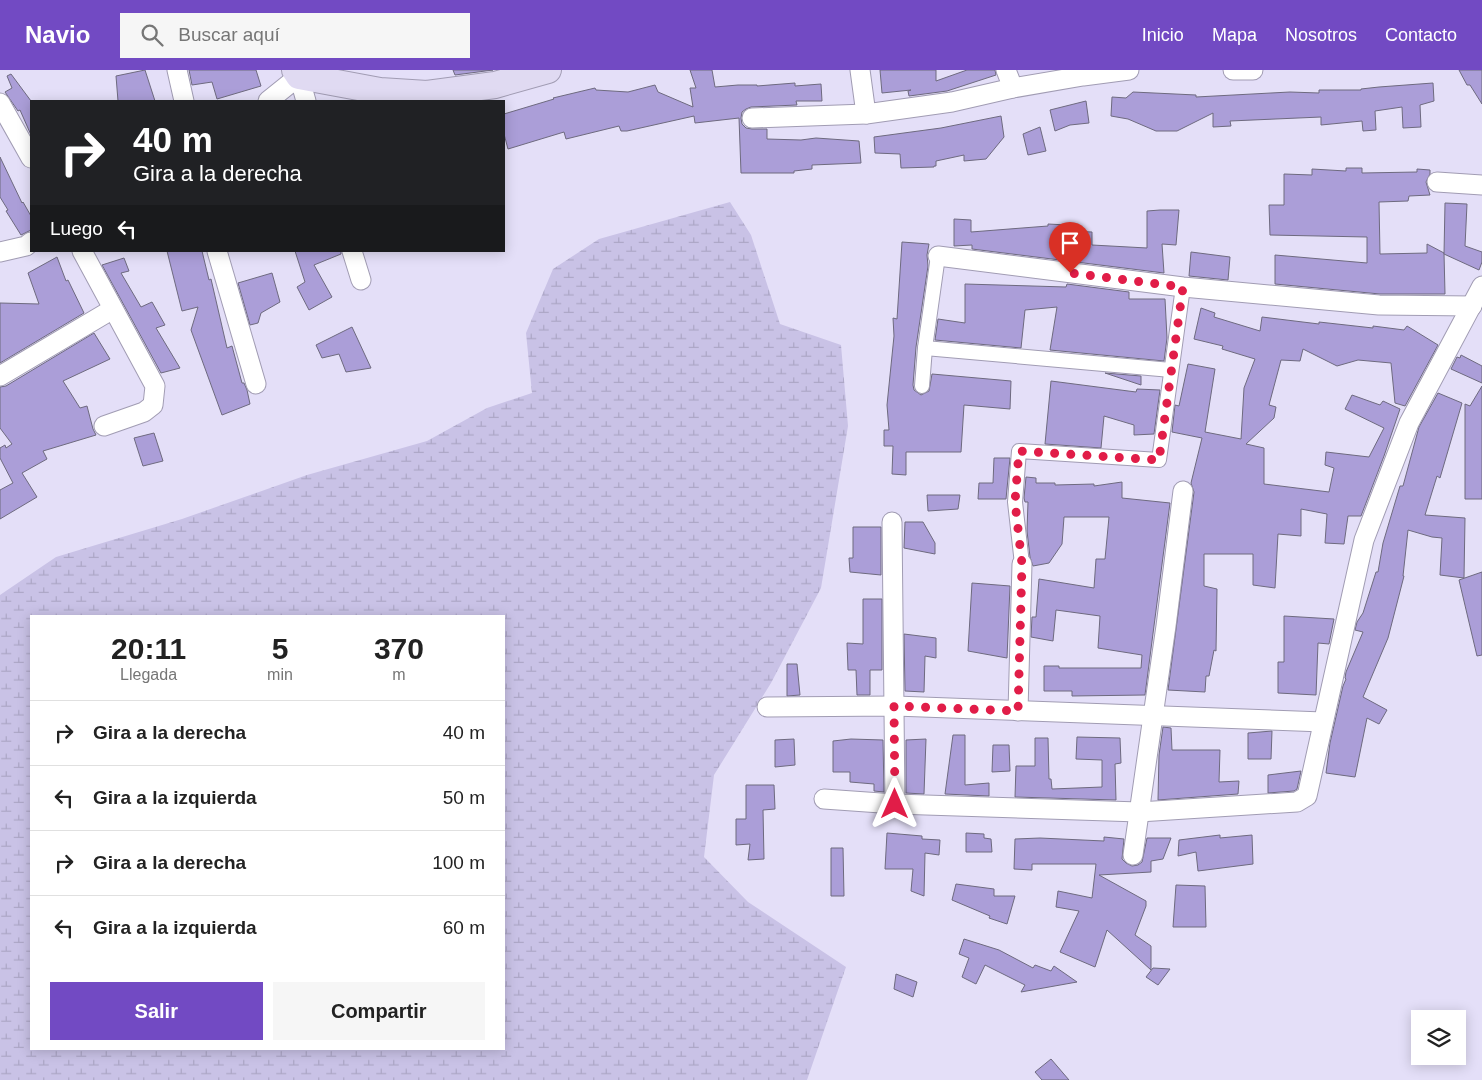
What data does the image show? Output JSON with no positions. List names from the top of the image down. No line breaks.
{"page":{"header":"Navio","search":"Buscar aquí","nav":["Inicio","Mapa","Nosotros","Contacto"],"turn":["40 m","Gira a la derecha"],"then":"Luego","eta":["20:11","Llegada","5","min","370","m"],"list":[{"name":"Gira a la derecha","value":"40 m"},{"name":"Gira a la izquierda","value":"50 m"},{"name":"Gira a la derecha","value":"100 m"},{"name":"Gira a la izquierda","value":"60 m"}],"buttons":["Salir","Compartir"]}}
